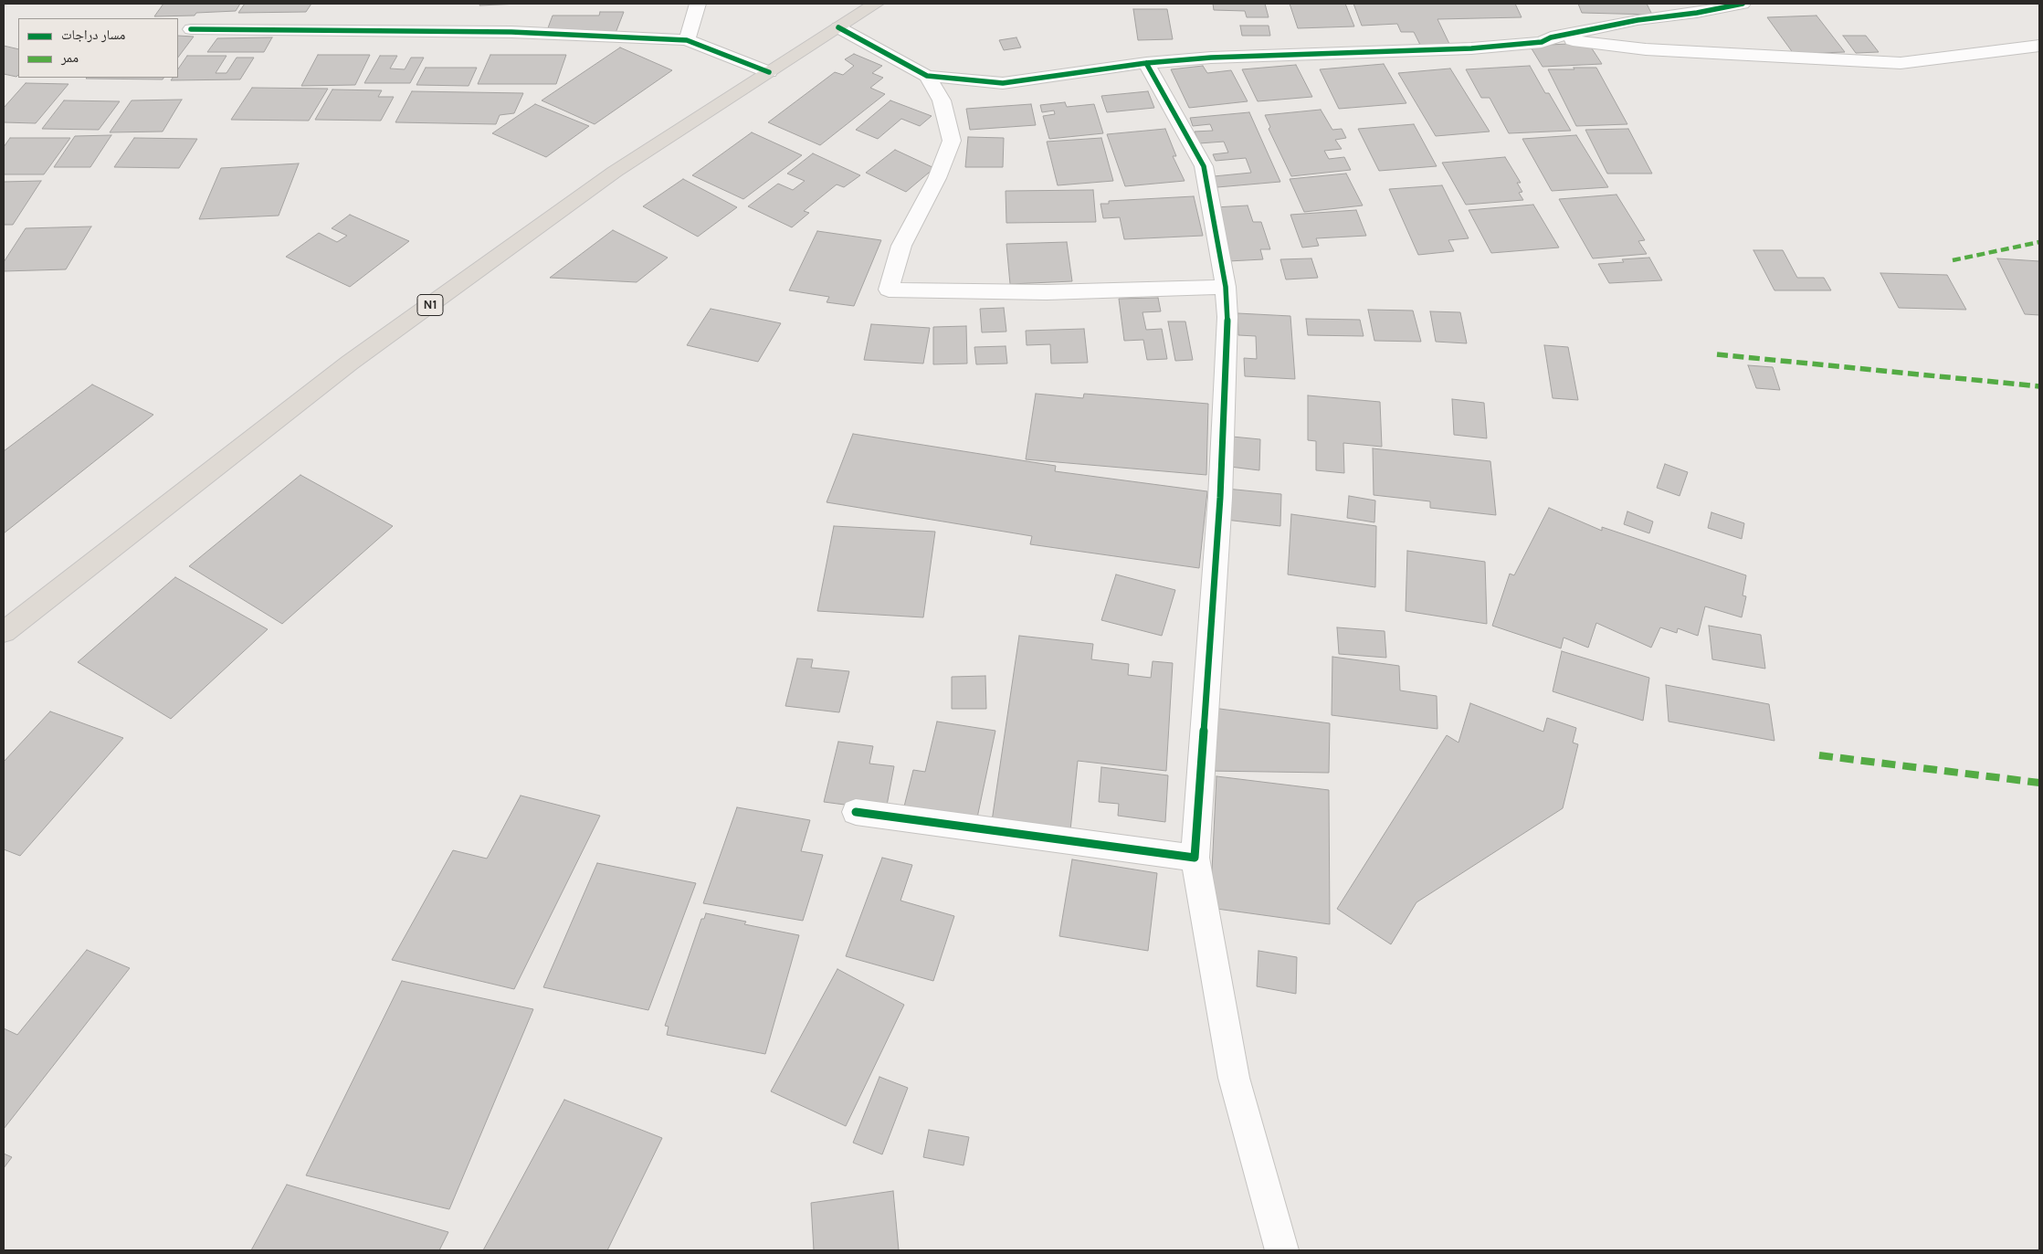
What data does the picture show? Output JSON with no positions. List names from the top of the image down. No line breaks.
{"streets":{"highway":["N1"]},"legend":["مسار دراجات","ممر"]}
